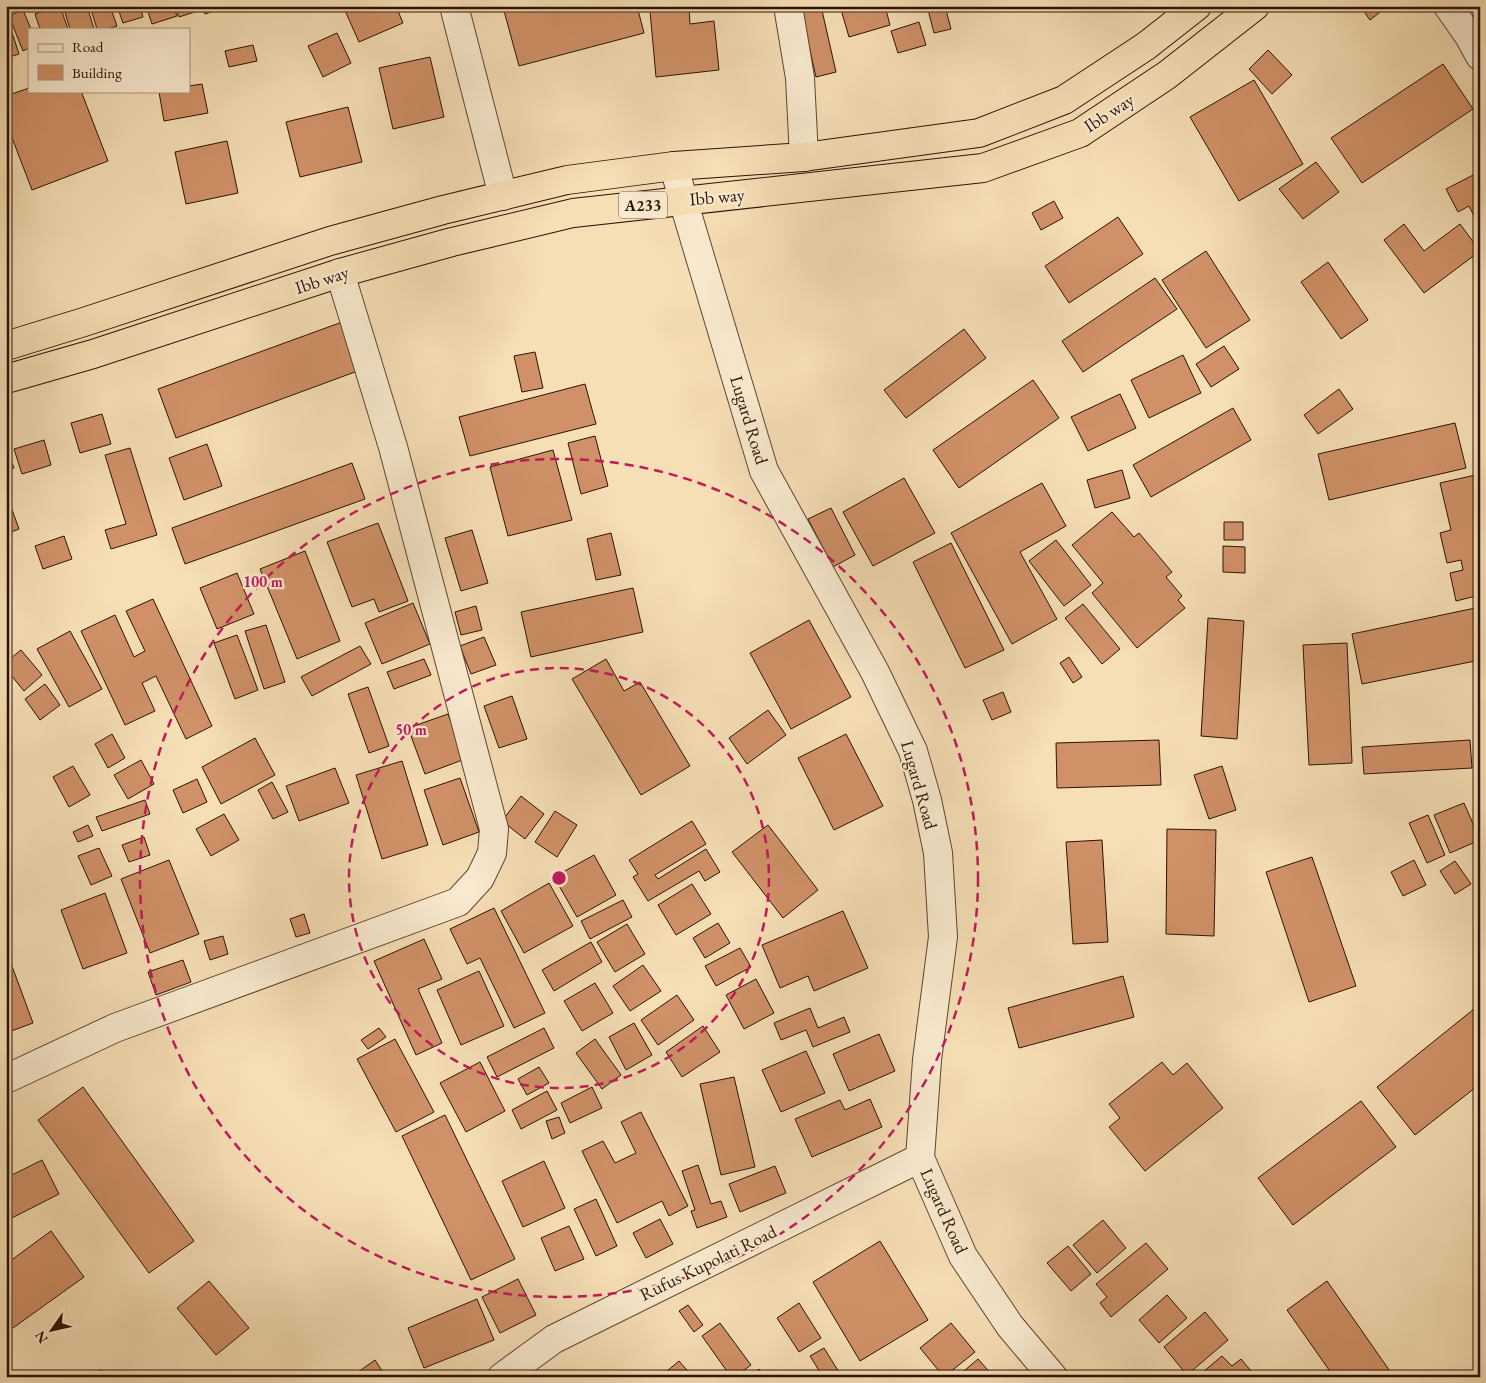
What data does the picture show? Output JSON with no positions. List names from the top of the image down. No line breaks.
{"streets":{"highway":["Ibb way","A233"],"street":["Lugard Road","Rufus Kupolati Road"]},"crossings":[["Ibb way","Lugard Road"],["A233","Lugard Road"],["Lugard Road","Rufus Kupolati Road"]],"legend":["Road","Building"],"north":"bottom left","rings":["100 m","50 m"]}
